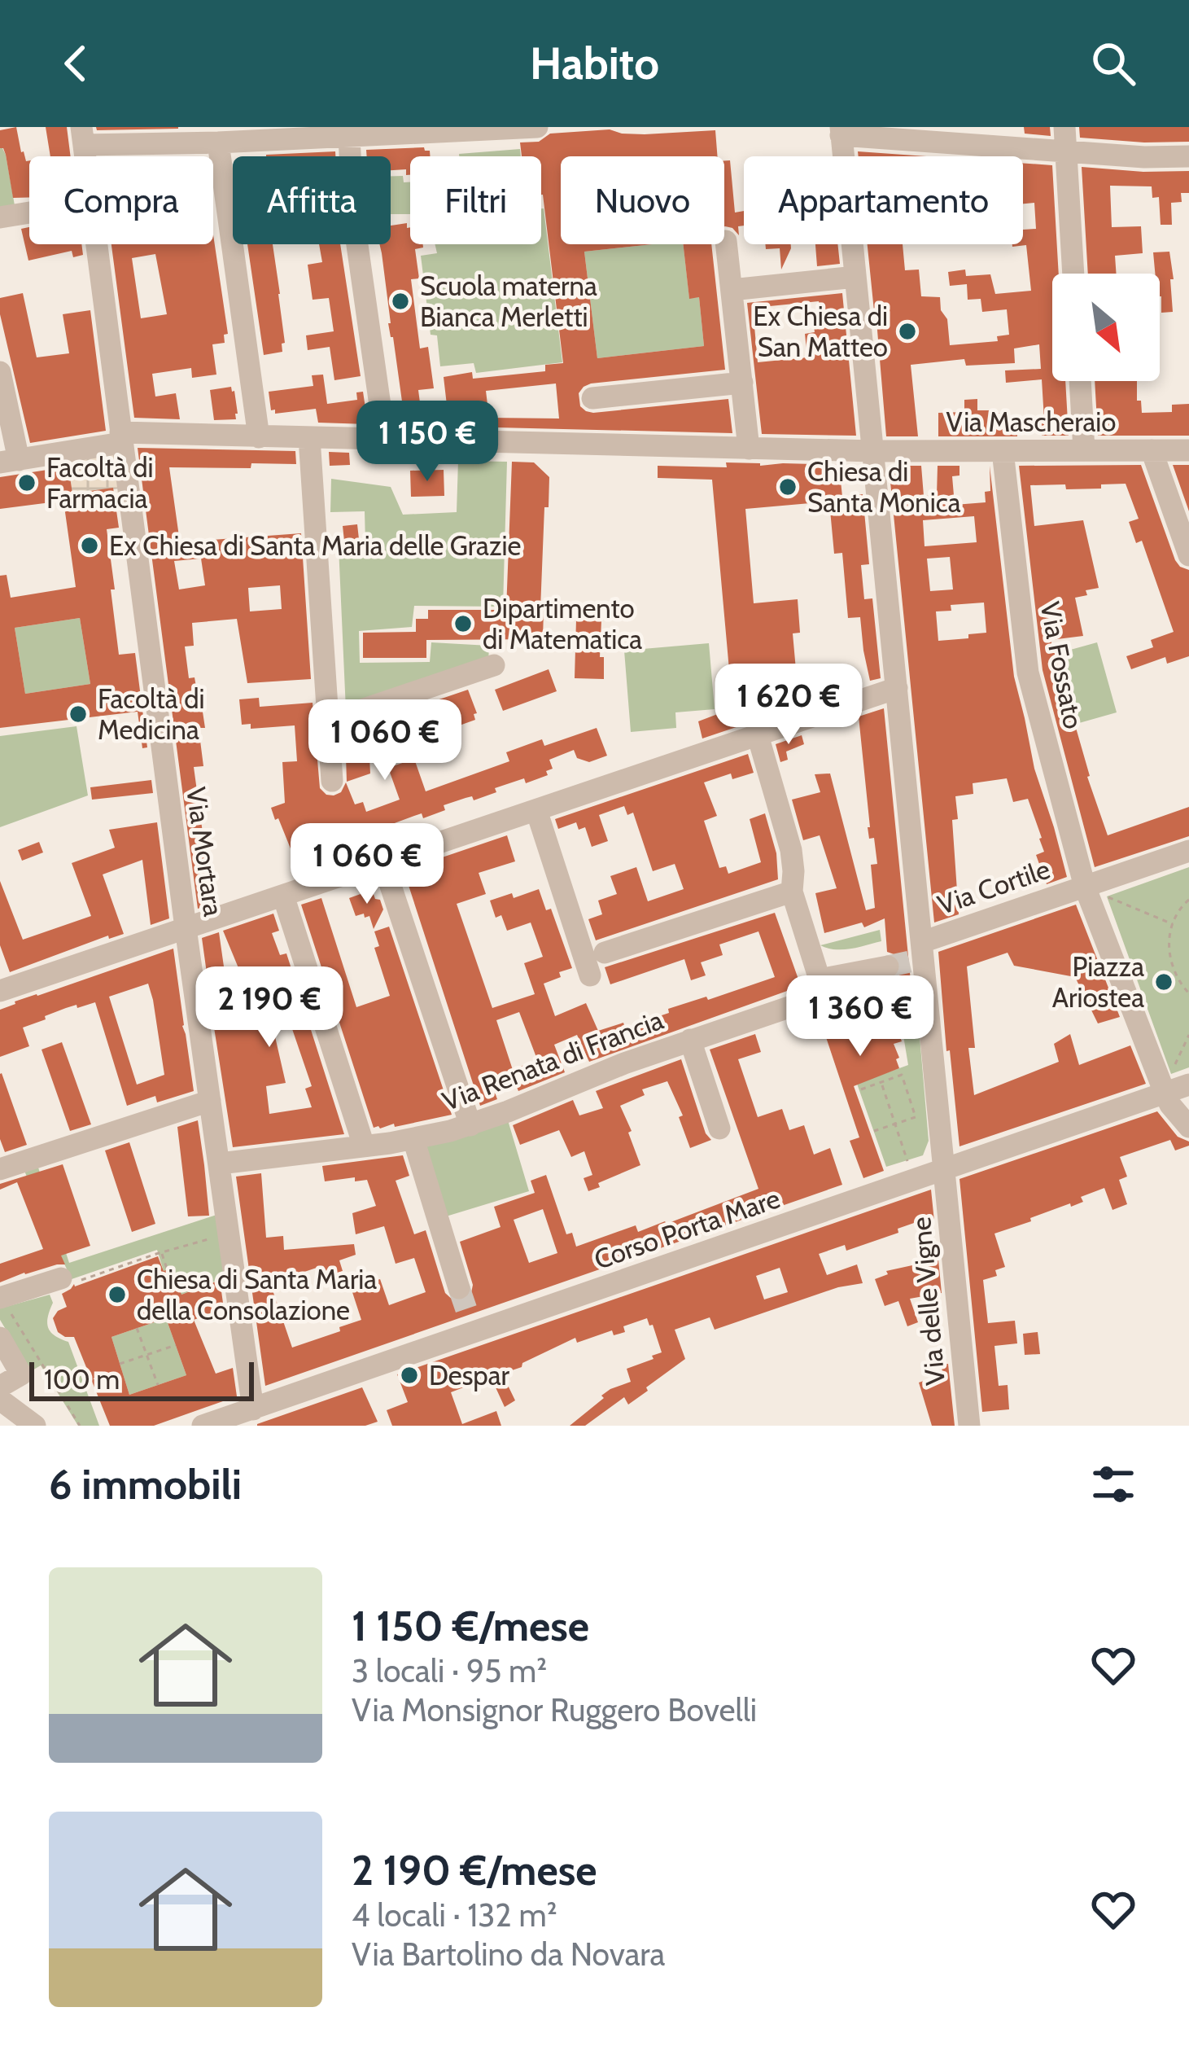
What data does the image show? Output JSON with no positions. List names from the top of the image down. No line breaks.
{"streets":{"street":["Via Mascheraio","Via Fossato","Via Mortara","Via Cortile","Via Renata di Francia","Corso Porta Mare","Via delle Vigne"]},"crossings":[["Via Mascheraio","Via Fossato"],["Via Mascheraio","Via Mortara"],["Via Mascheraio","Via delle Vigne"],["Via Fossato","Via Cortile"],["Via Mortara","Via Renata di Francia"],["Via Mortara","Corso Porta Mare"],["Via Cortile","Via delle Vigne"],["Corso Porta Mare","Via delle Vigne"]],"places":["Scuola materna Bianca Merletti","Ex Chiesa di San Matteo","Facoltà di Farmacia","Chiesa di Santa Monica","Ex Chiesa di Santa Maria delle Grazie","Dipartimento di Matematica","Facoltà di Medicina","Piazza Ariostea","Chiesa di Santa Maria della Consolazione","Despar"],"scale_bar":"100 m","north":"bottom right","page":{"header":"Habito","chip":["Compra","Affitta","Filtri","Nuovo","Appartamento"],"price":["1 150 €","1 620 €","1 060 €","1 060 €","2 190 €","1 360 €"],"scale":"100 m","heading":"6 immobili","list":[{"name":"1 150 €/mese","note":"3 locali · 95 m² · Via Monsignor Ruggero Bovelli"},{"name":"2 190 €/mese","note":"4 locali · 132 m² · Via Bartolino da Novara"}]}}
